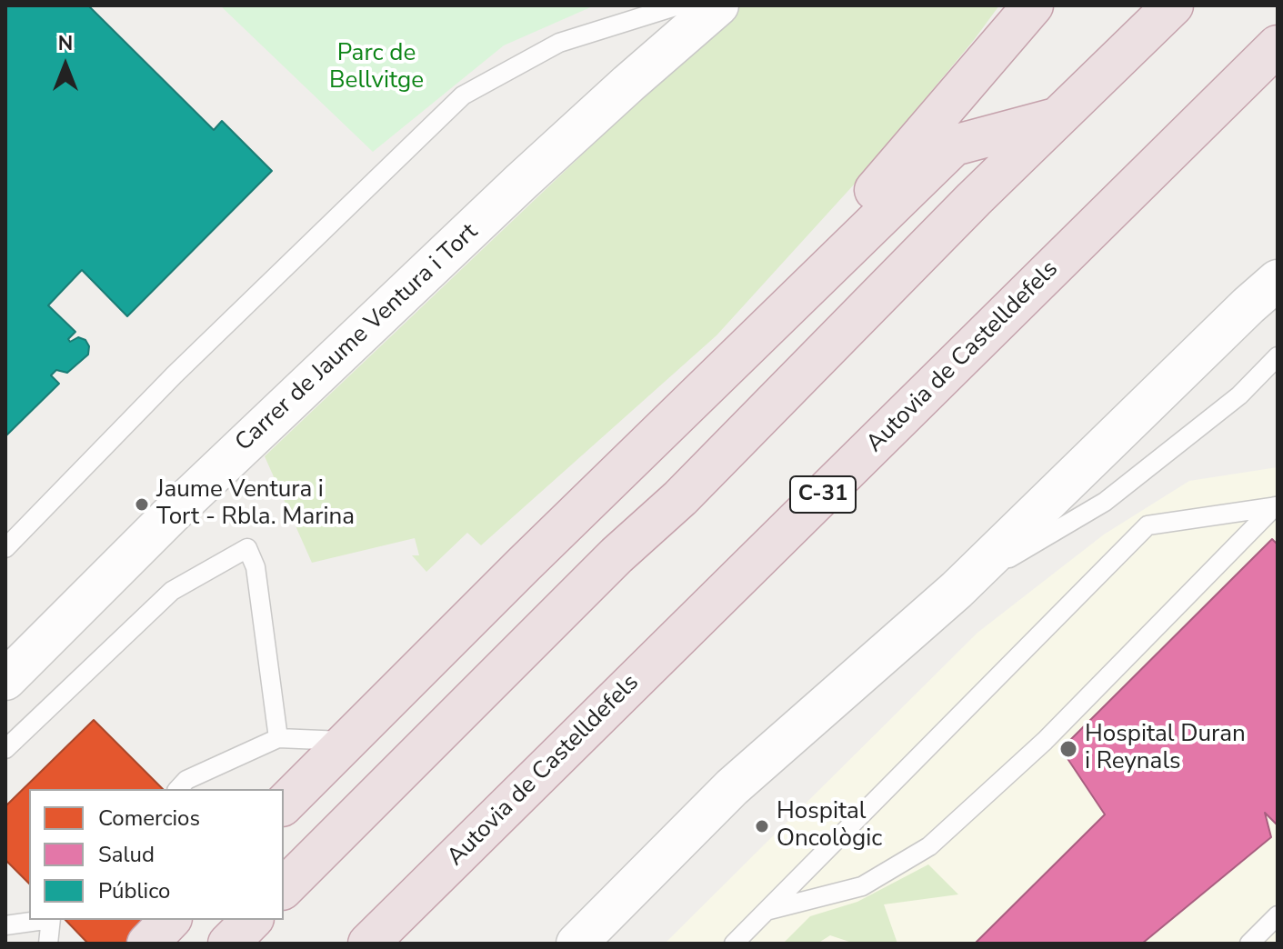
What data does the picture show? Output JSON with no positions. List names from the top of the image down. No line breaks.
{"streets":{"highway":["Autovia de Castelldefels","C-31"],"street":["Carrer de Jaume Ventura i Tort"]},"parks":["Parc de Bellvitge"],"places":["Jaume Ventura i Tort - Rbla. Marina","Hospital Duran i Reynals","Hospital Oncològic"],"legend":["Comercios","Salud","Público"],"north":"top"}
